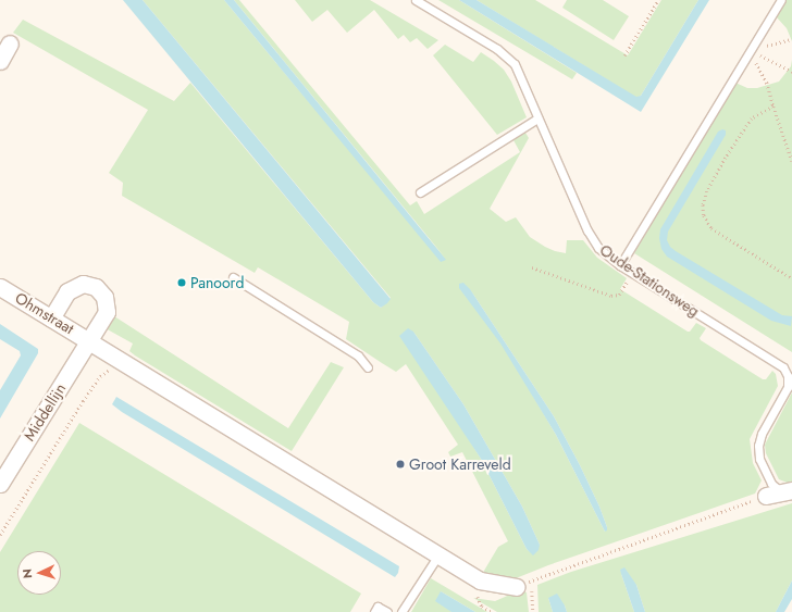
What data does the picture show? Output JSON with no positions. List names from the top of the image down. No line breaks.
{"streets":{"street":["Oude-Stationsweg","Ohmstraat","Middellijn"]},"crossings":[["Ohmstraat","Middellijn"]],"places":["Panoord","Groot Karreveld"],"north":"left"}
